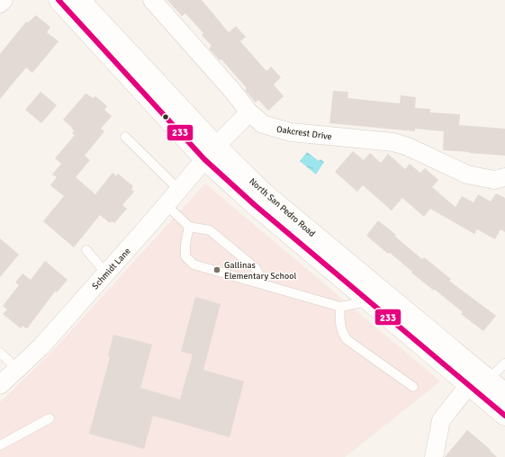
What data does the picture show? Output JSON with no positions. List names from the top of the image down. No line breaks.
{"streets":{"main road":["North San Pedro Road"],"street":["Oakcrest Drive","Schmidt Lane"]},"crossings":[["Oakcrest Drive","Schmidt Lane"],["North San Pedro Road","Schmidt Lane"]],"places":["Gallinas Elementary School"],"lines":["transit line 233"]}
